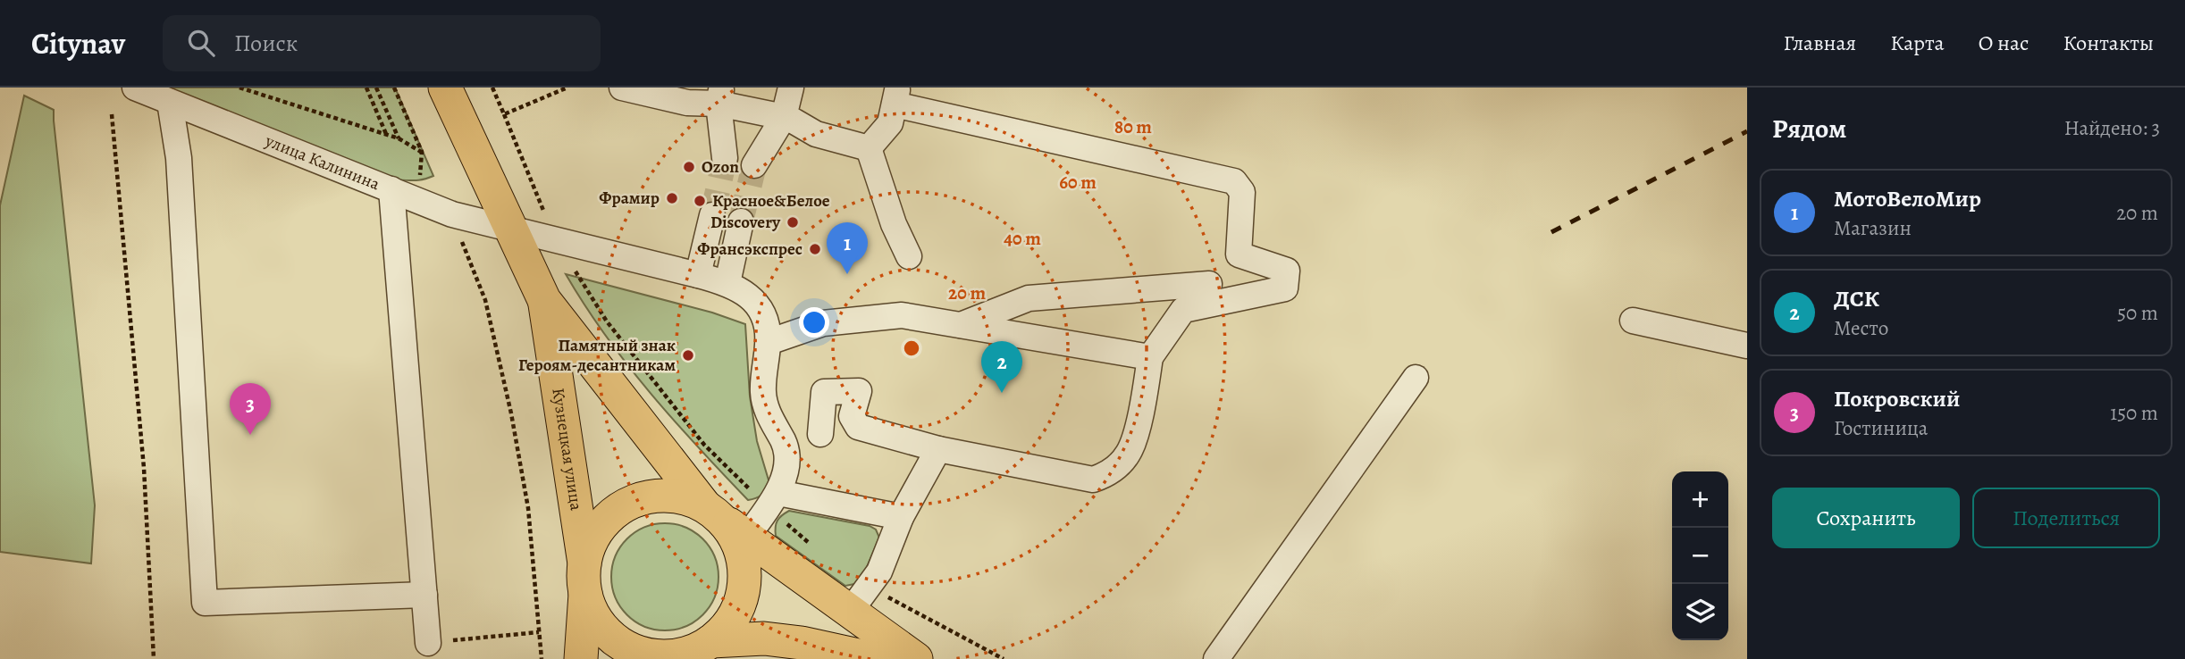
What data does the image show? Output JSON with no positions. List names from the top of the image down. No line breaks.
{"streets":{"main road":["Кузнецкая улица"],"street":["улица Калинина"]},"crossings":[["улица Калинина","Кузнецкая улица"]],"places":["Ozon","Фрамир","Красное&Белое","Discovery","Франсэкспрес","Памятный знак Героям-десантникам"],"page":{"header":"Citynav","search":"Поиск","nav":["Главная","Карта","О нас","Контакты"],"heading":["Рядом","Найдено: 3"],"list":[{"mark":"1","name":"МотоВелоМир","note":"Магазин","value":"20 m"},{"mark":"2","name":"ДСК","note":"Место","value":"50 m"},{"mark":"3","name":"Покровский","note":"Гостиница","value":"150 m"}],"pins":["1","2","3"],"buttons":["Сохранить","Поделиться"],"map_buttons":["+","−"]},"rings":["80 m","60 m","40 m","20 m"]}
